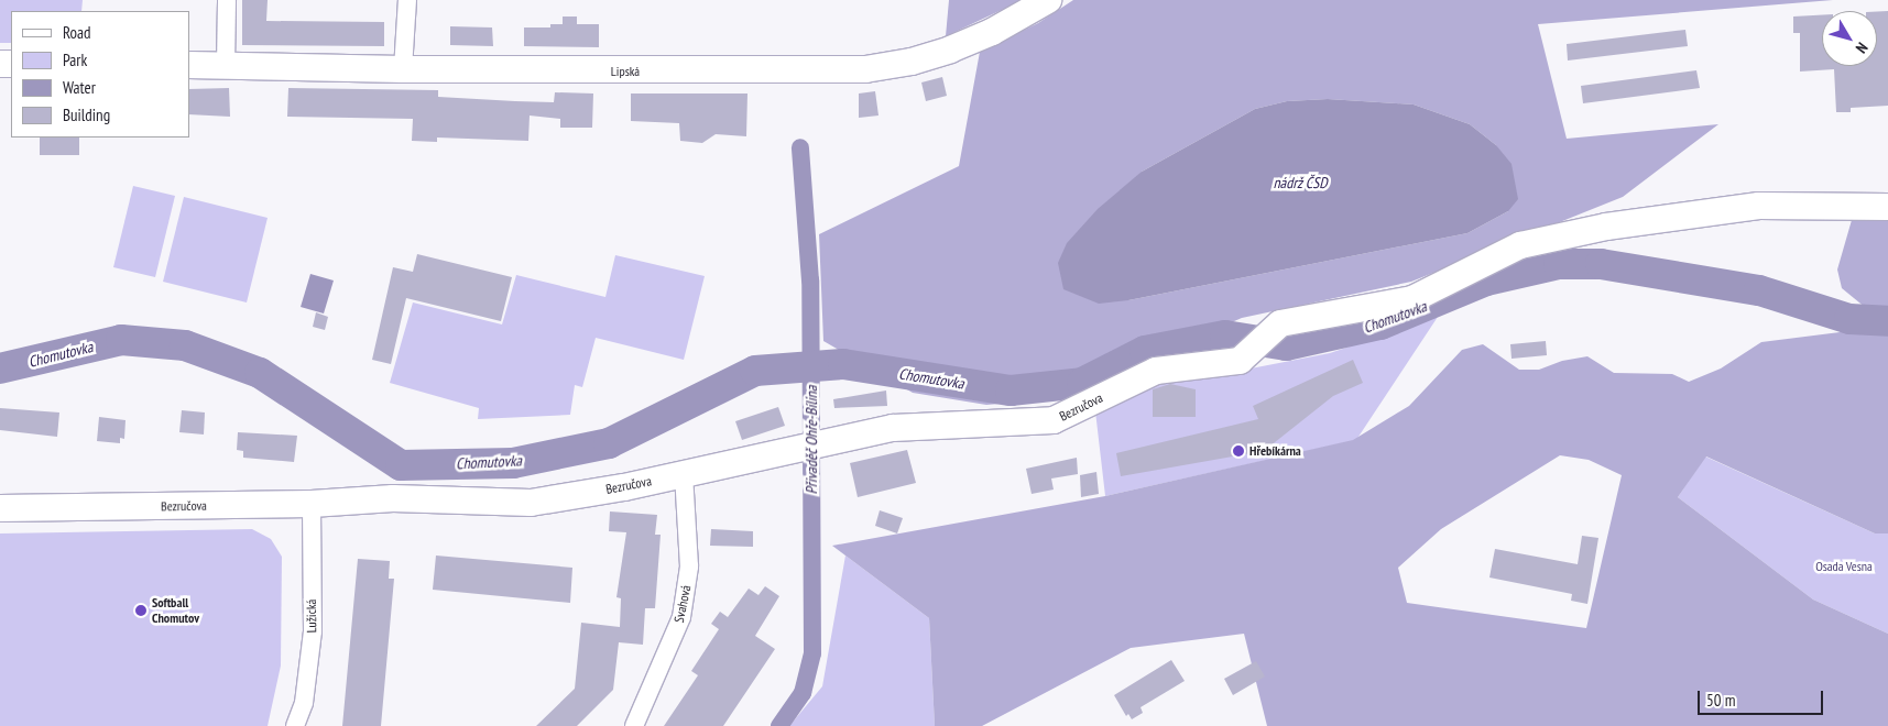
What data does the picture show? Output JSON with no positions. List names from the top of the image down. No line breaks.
{"streets":{"street":["Lipská","Bezručova","Svahová","Lužická"]},"crossings":[["Bezručova","Svahová"],["Bezručova","Lužická"]],"water":["nádrž ČSD","Chomutovka","Přivaděč Ohře-Bílina"],"parks":["Osada Vesna"],"places":["Hřebíkárna","Softball Chomutov"],"legend":["Road","Park","Water","Building"],"scale_bar":"50 m","north":"bottom right"}
